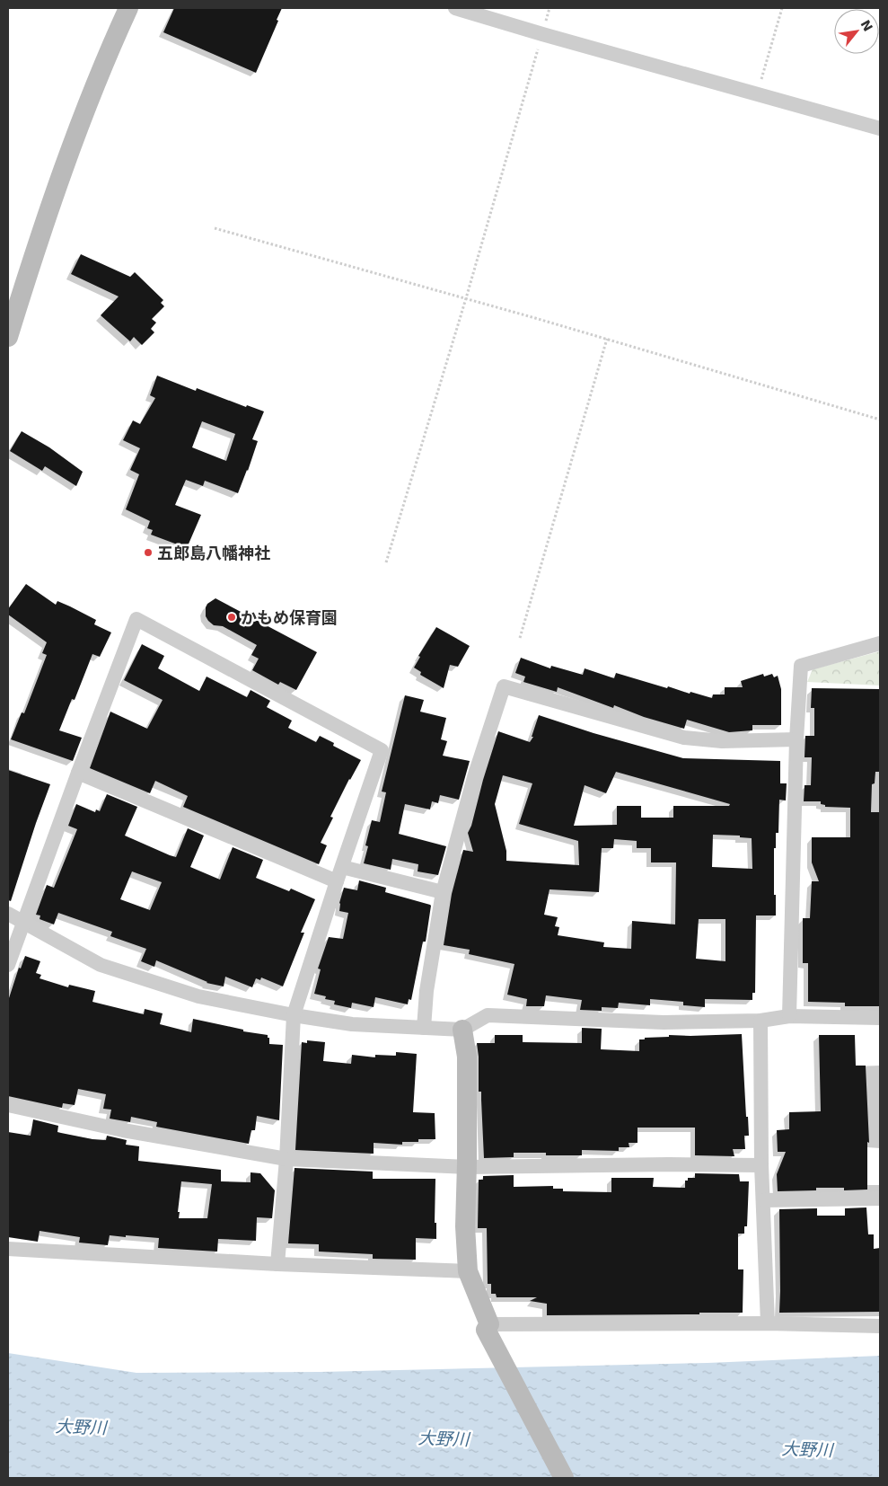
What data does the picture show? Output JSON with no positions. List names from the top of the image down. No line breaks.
{"water":["大野川"],"places":["五郎島八幡神社","かもめ保育園"],"north":"top right"}
